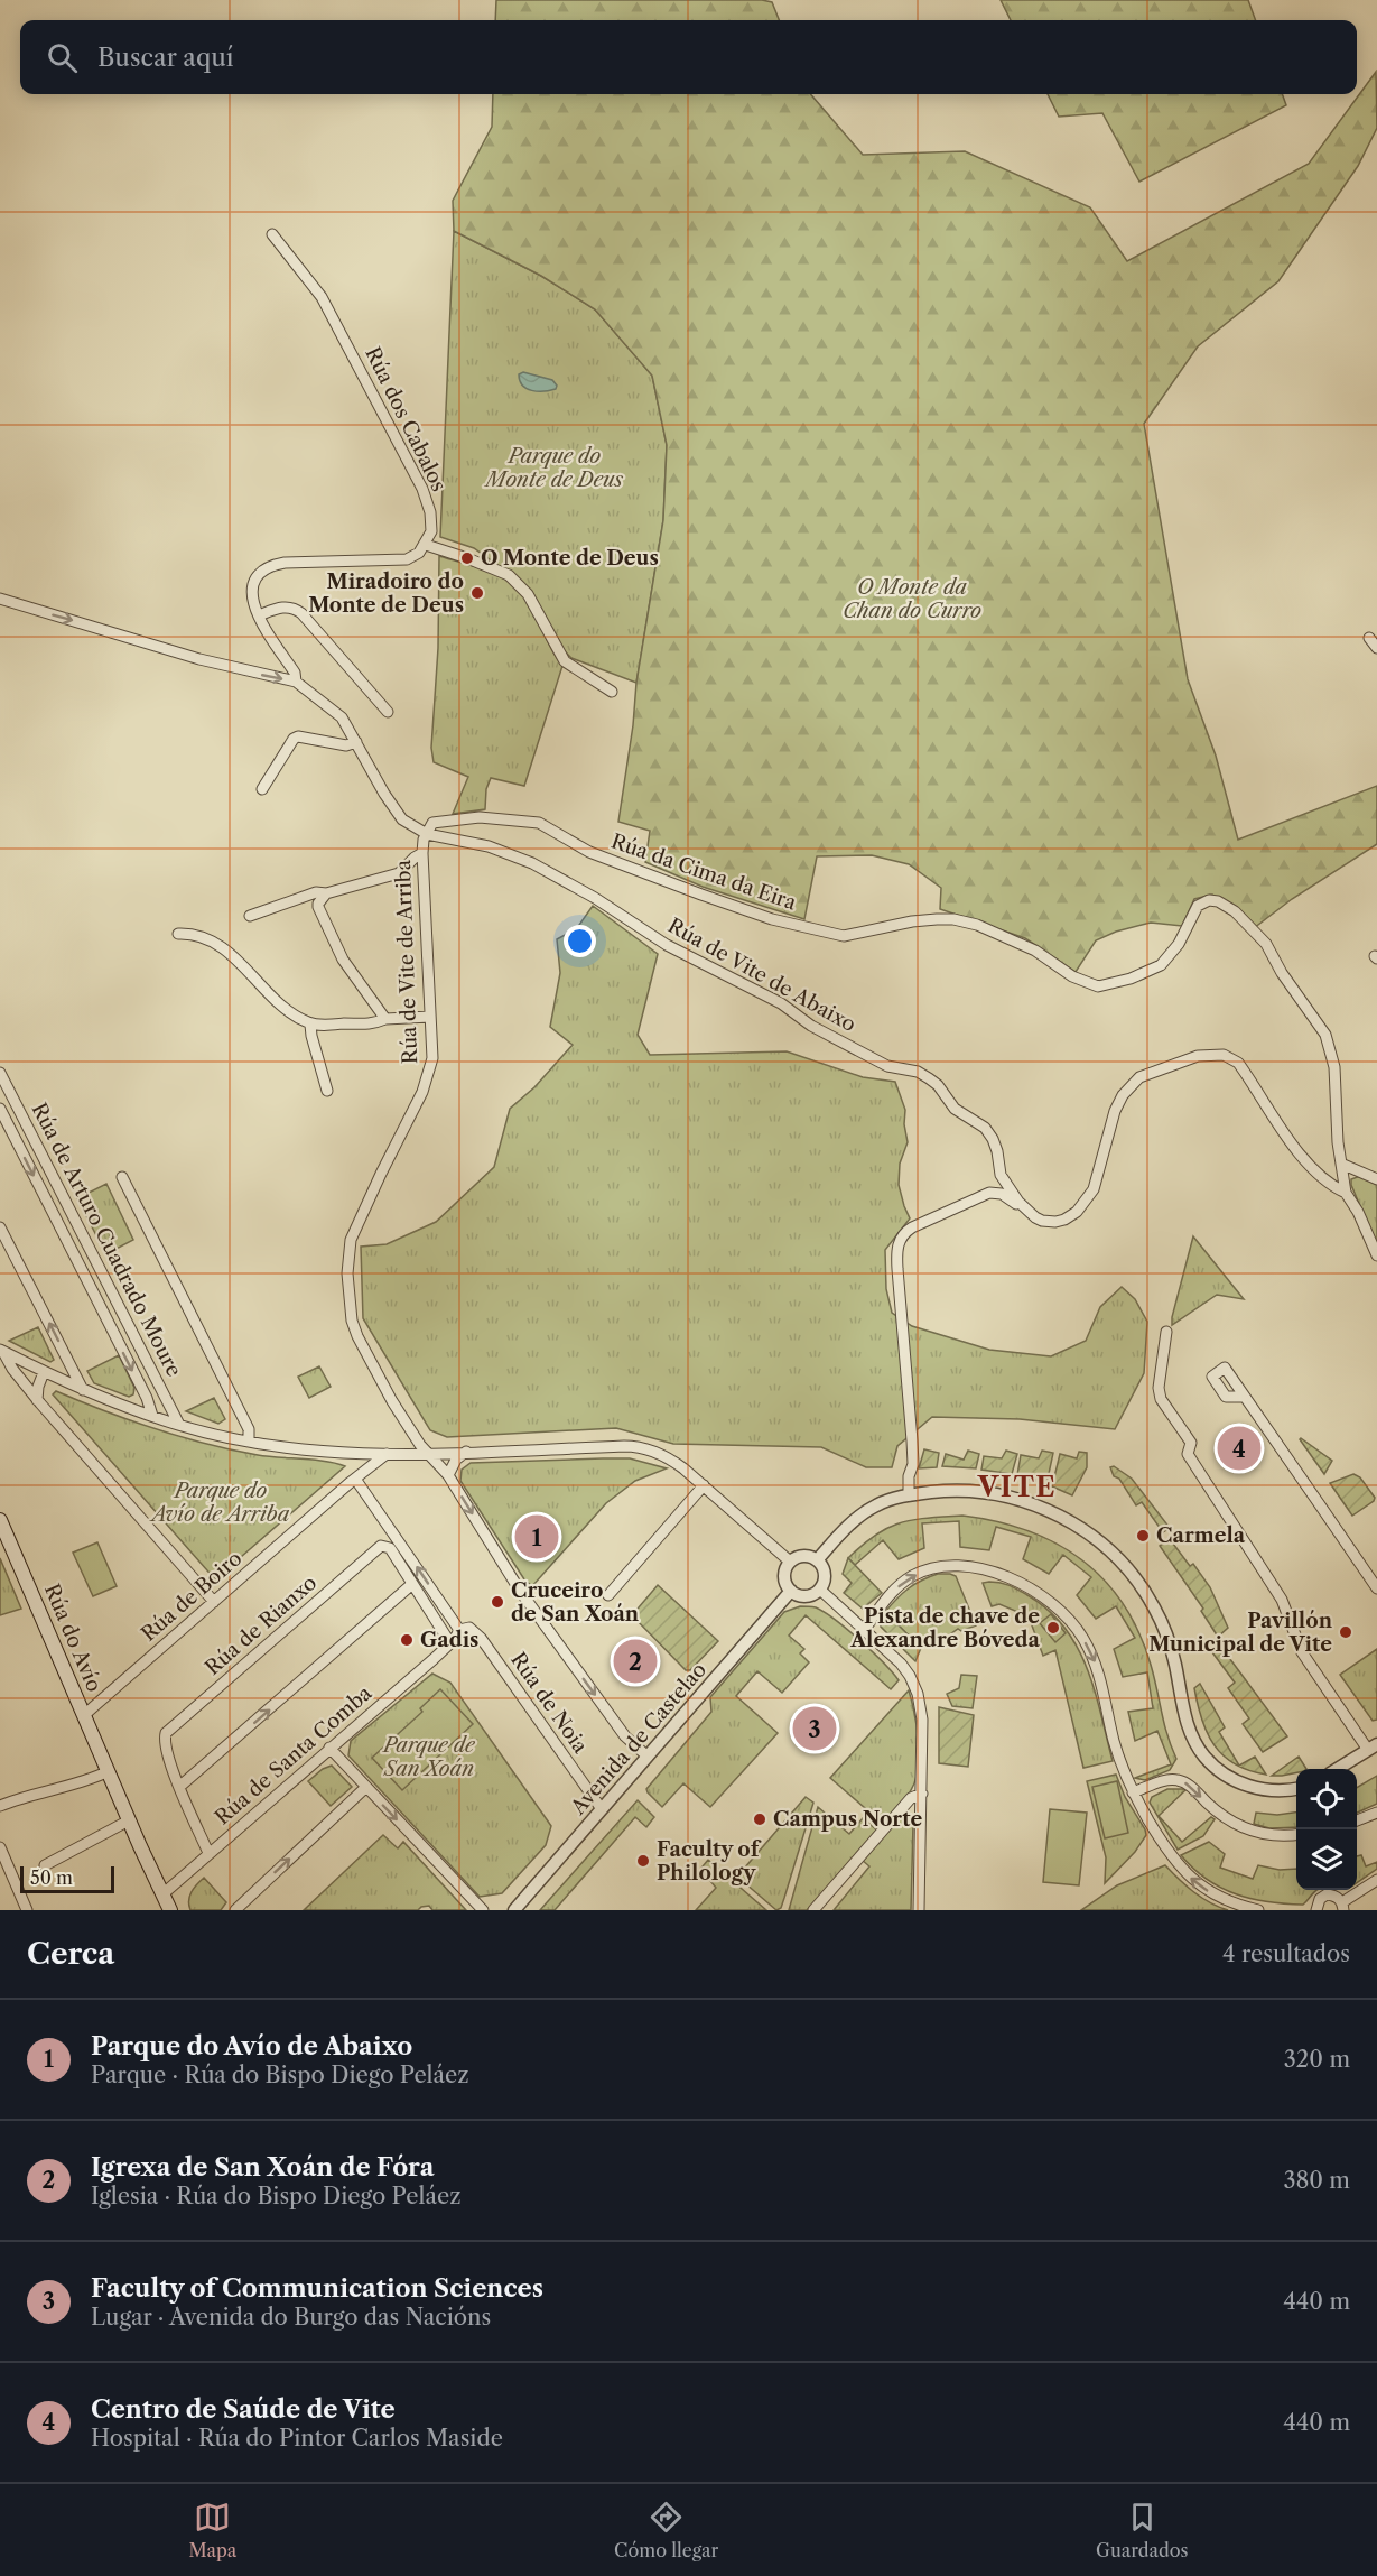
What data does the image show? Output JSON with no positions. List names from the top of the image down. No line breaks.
{"streets":{"main road":["Rúa do Avío"],"street":["Rúa dos Cabalos","Rúa da Cima da Eira","Rúa de Vite de Arriba","Rúa de Vite de Abaixo","Rúa de Arturo Cuadrado Moure","Rúa de Boiro","Rúa de Rianxo","Rúa de Noia","Avenida de Castelao","Rúa de Santa Comba"]},"crossings":[["Rúa da Cima da Eira","Rúa de Vite de Arriba"],["Rúa da Cima da Eira","Rúa de Vite de Abaixo"],["Rúa de Vite de Arriba","Rúa de Vite de Abaixo"],["Rúa de Vite de Arriba","Avenida de Castelao"],["Rúa de Boiro","Rúa do Avío"],["Rúa de Boiro","Rúa de Noia"],["Rúa do Avío","Rúa de Santa Comba"],["Rúa de Noia","Avenida de Castelao"]],"districts":["VITE"],"parks":["Parque do Monte de Deus","O Monte da Chan do Curro","Parque do Avío de Arriba","Parque de San Xoán"],"places":["O Monte de Deus","Miradoiro do Monte de Deus","Carmela","Cruceiro de San Xoán","Pista de chave de Alexandre Bóveda","Pavillón Municipal de Vite","Gadis","Campus Norte","Faculty of Philology"],"scale_bar":"50 m","page":{"search":"Buscar aquí","pins":["4","1","2","3"],"scale":"50 m","heading":["Cerca","4 resultados"],"list":[{"mark":"1","name":"Parque do Avío de Abaixo","note":"Parque · Rúa do Bispo Diego Peláez","value":"320 m"},{"mark":"2","name":"Igrexa de San Xoán de Fóra","note":"Iglesia · Rúa do Bispo Diego Peláez","value":"380 m"},{"mark":"3","name":"Faculty of Communication Sciences","note":"Lugar · Avenida do Burgo das Nacións","value":"440 m"},{"mark":"4","name":"Centro de Saúde de Vite","note":"Hospital · Rúa do Pintor Carlos Maside","value":"440 m"}],"nav":["Mapa","Cómo llegar","Guardados"]}}
